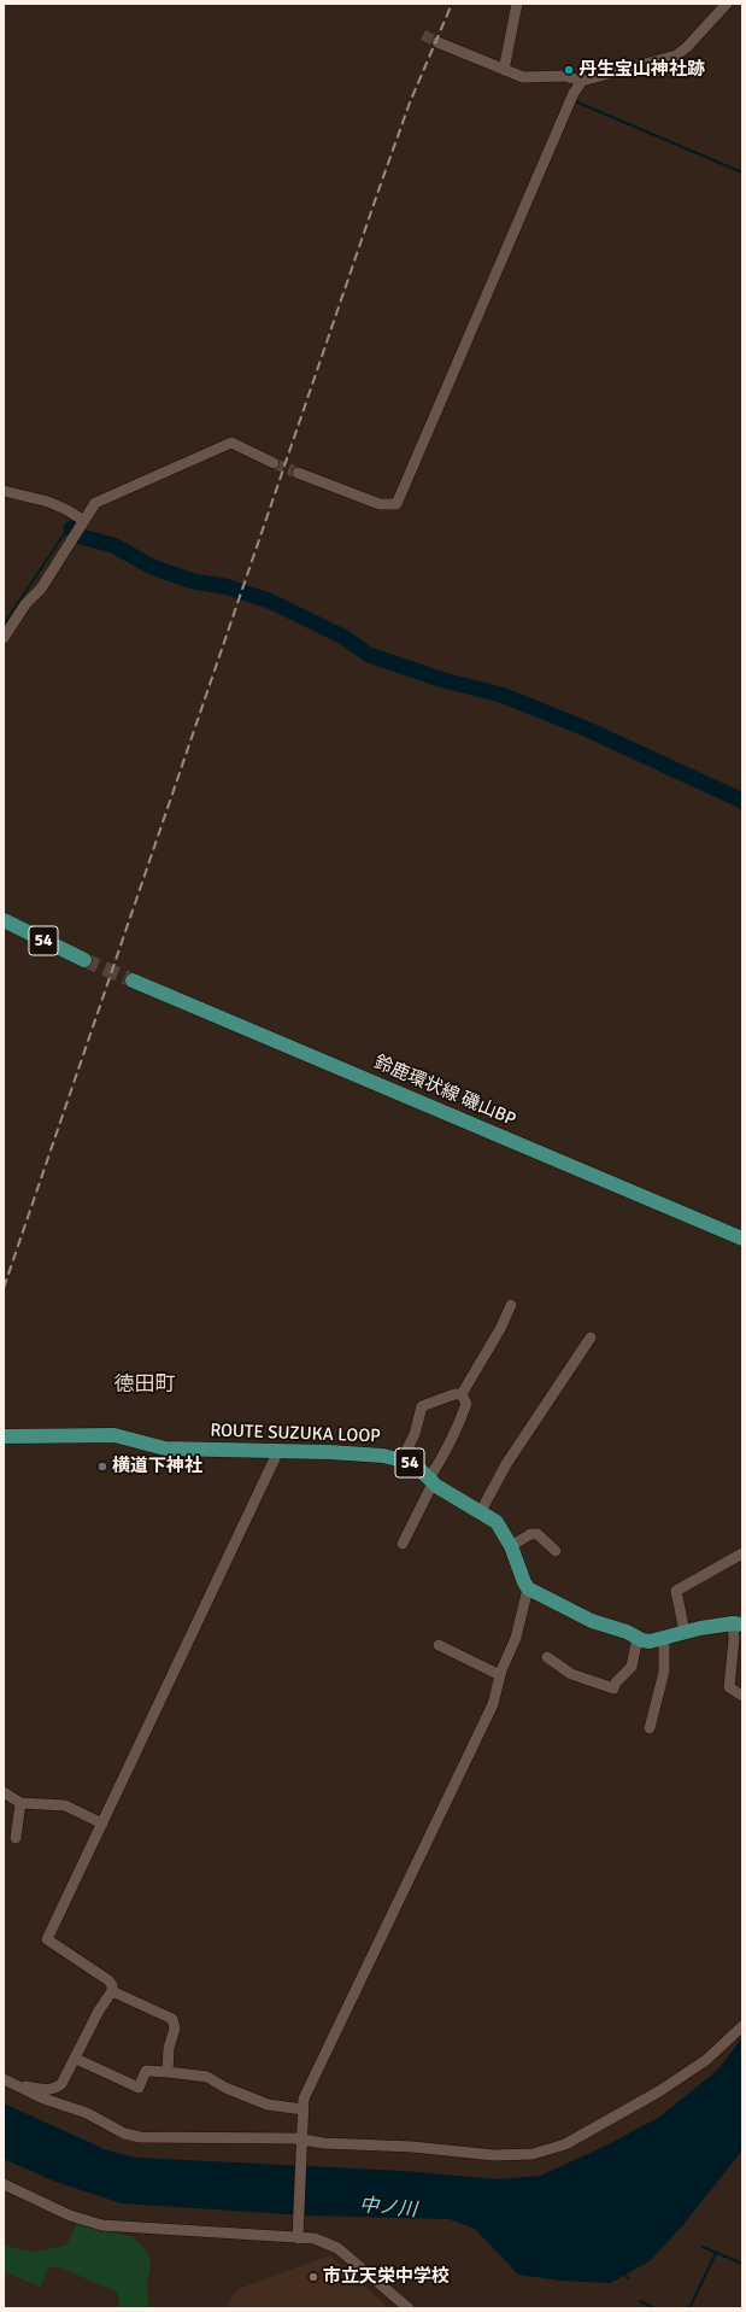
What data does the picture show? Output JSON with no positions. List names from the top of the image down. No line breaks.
{"streets":{"main road":["54","鈴鹿環状線 磯山BP","ROUTE SUZUKA LOOP"]},"districts":["徳田町"],"water":["中ノ川"],"places":["丹生宝山神社跡","横道下神社","市立天栄中学校"]}
